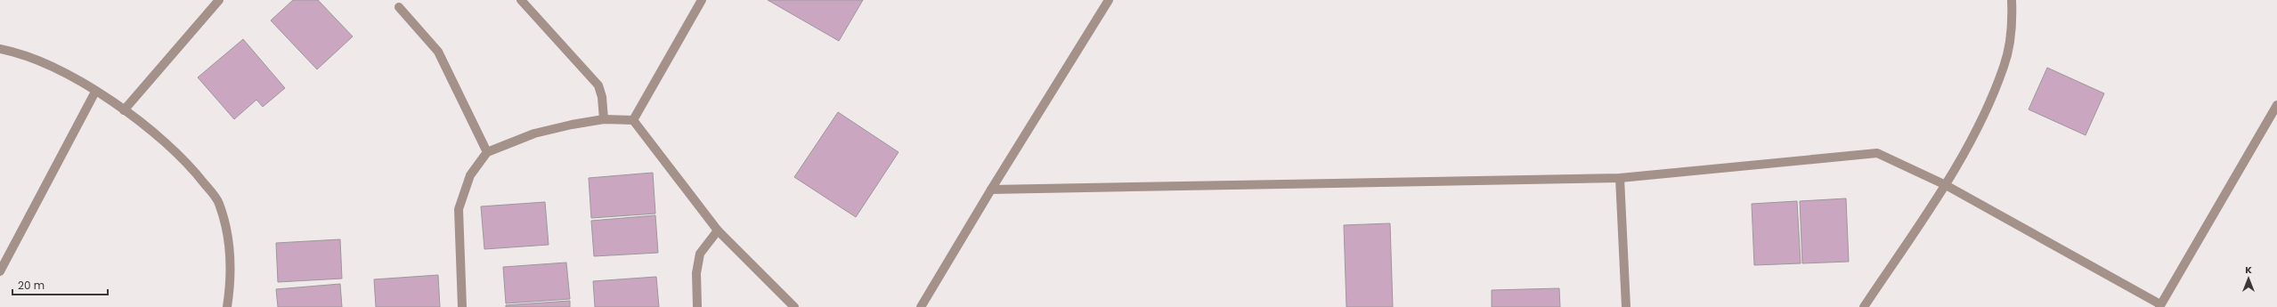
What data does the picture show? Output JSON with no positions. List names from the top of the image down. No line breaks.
{"scale_bar":"20 m","north":"top"}
